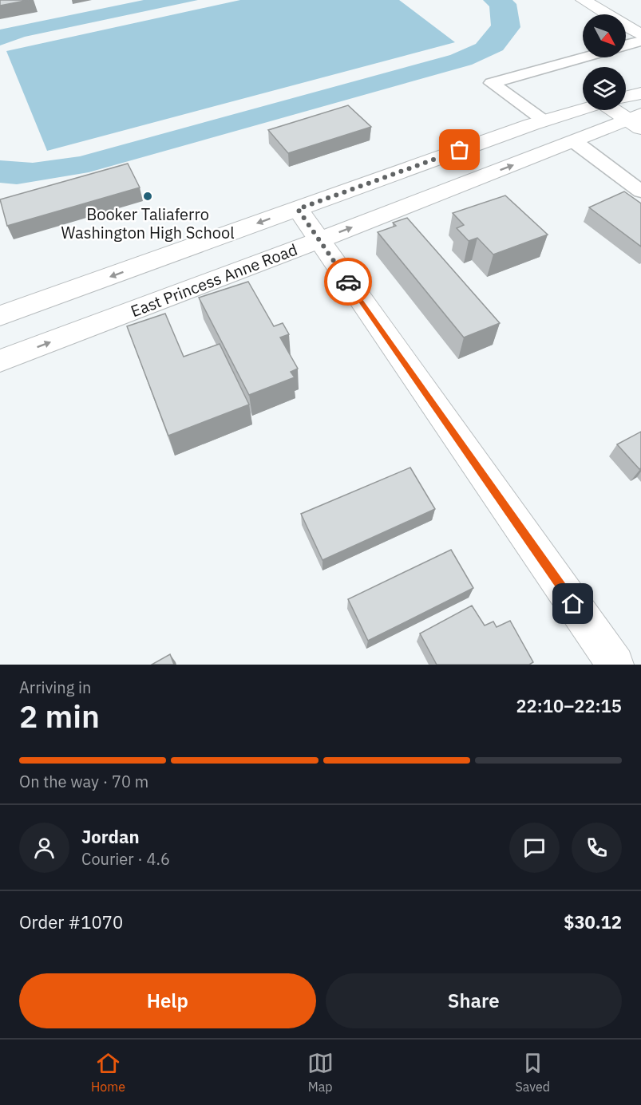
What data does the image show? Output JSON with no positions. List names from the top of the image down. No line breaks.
{"streets":{"main road":["East Princess Anne Road"]},"places":["Booker Taliaferro Washington High School"],"north":"bottom right","page":{"heading":["2 min","Arriving in","22:10–22:15"],"panel":["Jordan","Courier · 4.6","Order #1070","$30.12"],"bar":"On the way · 70 m","buttons":["Help","Share"],"tabs":["Home","Map","Saved"]}}
